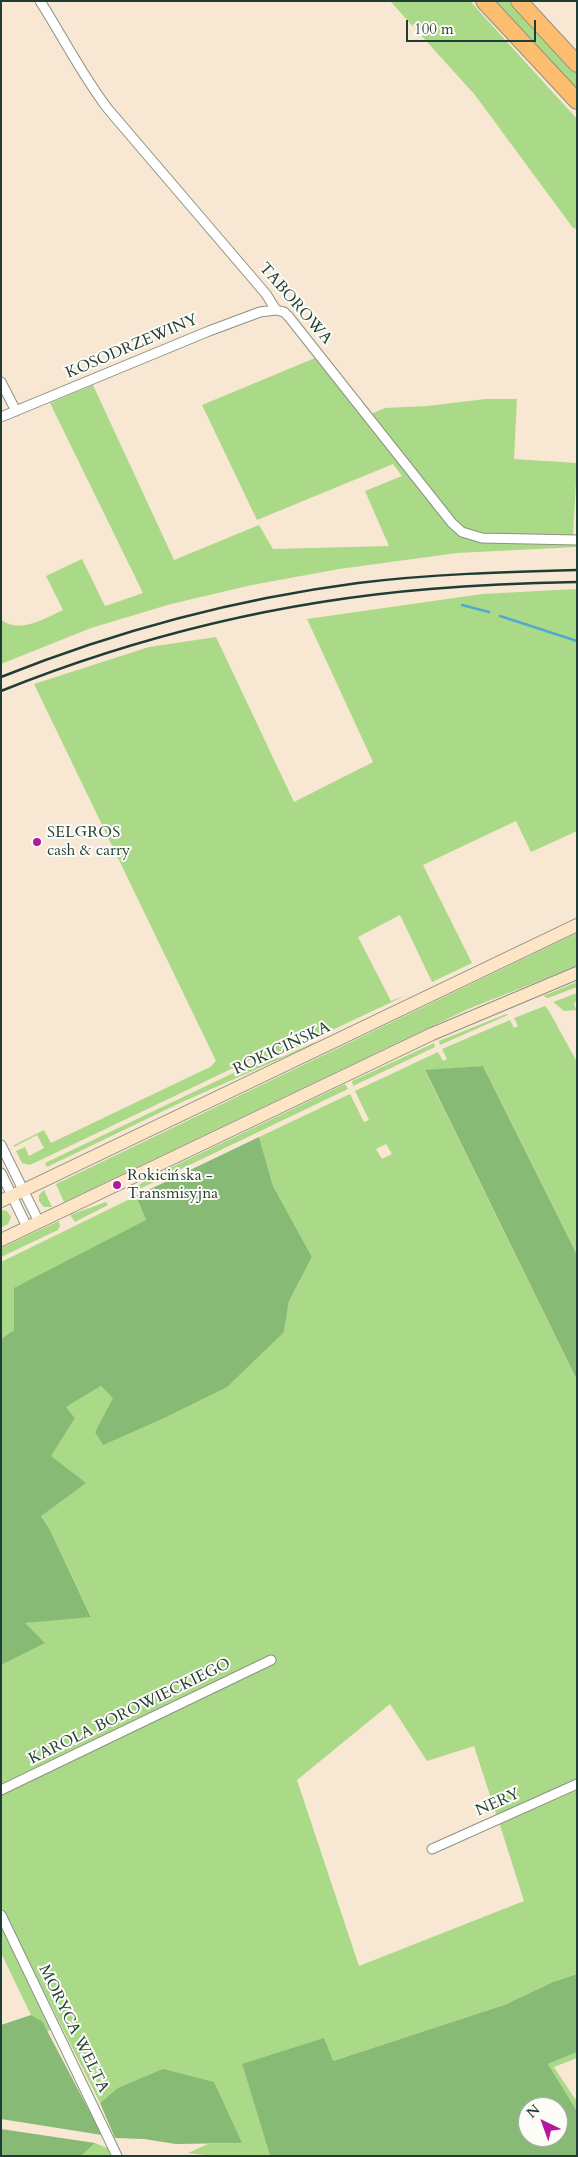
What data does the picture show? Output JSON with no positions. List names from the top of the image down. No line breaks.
{"streets":{"main road":["ROKICIŃSKA"],"street":["TABOROWA","KOSODRZEWINY","KAROLA BOROWIECKIEGO","NERY","MORYCA WELTA"]},"crossings":[["TABOROWA","KOSODRZEWINY"]],"places":["SELGROS cash & carry","Rokicińska - Transmisyjna"],"scale_bar":"100 m","north":"top left"}
